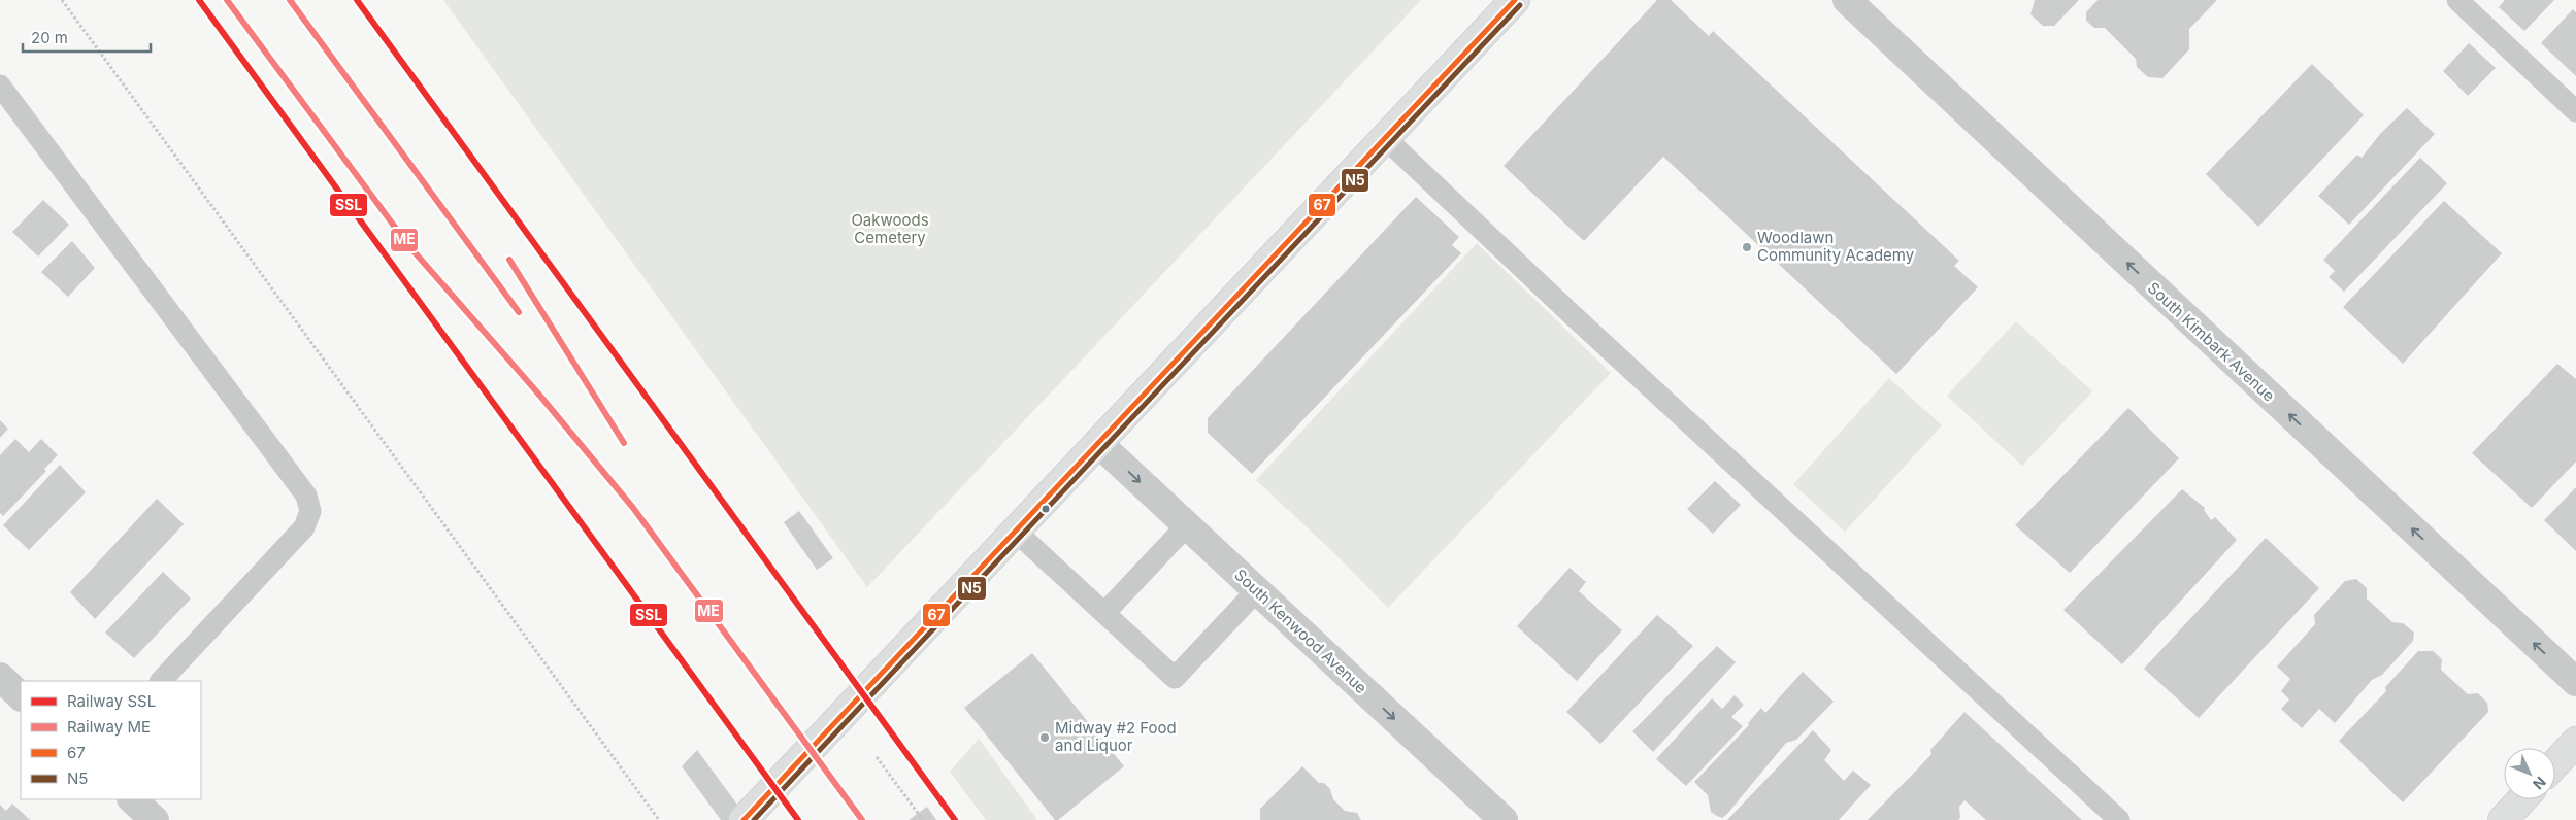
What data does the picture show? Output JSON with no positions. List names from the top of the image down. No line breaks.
{"streets":{"street":["South Kimbark Avenue","South Kenwood Avenue"]},"one_way":["South Kimbark Avenue","South Kenwood Avenue"],"parks":["Oakwoods Cemetery"],"places":["Woodlawn Community Academy","Midway #2 Food and Liquor"],"lines":["rail line SSL","rail line ME","transit line 67","transit line N5"],"legend":["Railway SSL","Railway ME","67","N5"],"scale_bar":"20 m","north":"bottom right"}
